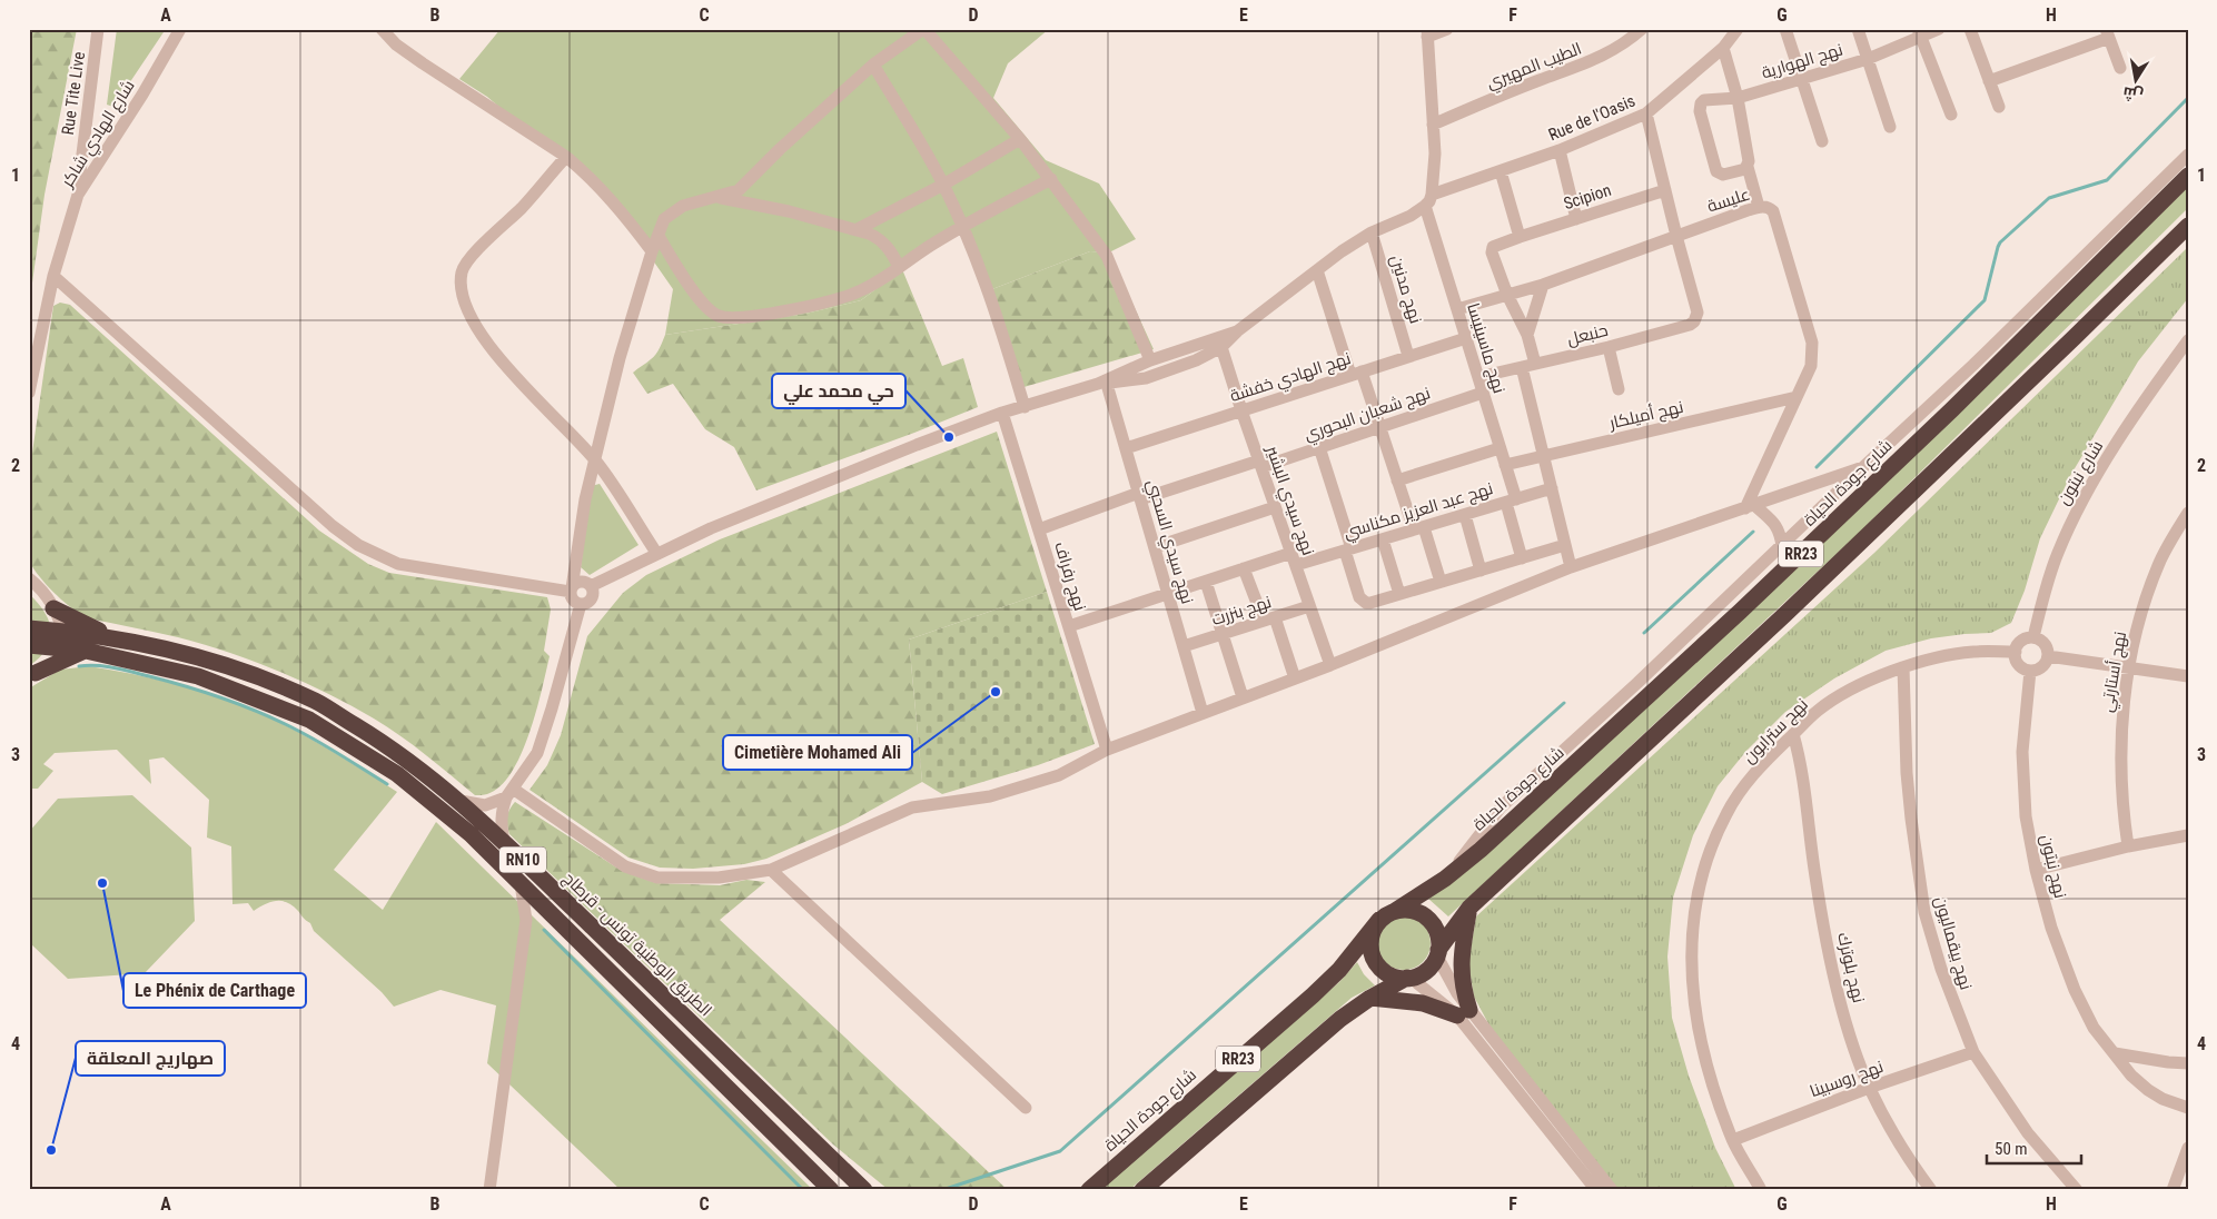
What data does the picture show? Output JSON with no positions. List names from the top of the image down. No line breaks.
{"streets":{"highway":["شارع جودة الحياة","RR23","RN10","الطريق الوطنية تونس - قرطاج"],"street":["نهج الهوارية","الطيب المهيري","Rue Tite Live","Rue de l'Oasis","شارع الهادي شاكر","Scipion","عليسة","نهج مدنين","حنبعل","نهج ماسينيسا","نهج الهادي خفشة","نهج شعبان البحوري","نهج أميلكار","شارع نبتون","نهج سيدي البشير","نهج عبد العزيز مكناسي","نهج سيدي السحبي","نهج رفراف","نهج بنزرت","نهج أستارتي","نهج سترابون","نهج نبتون","نهج بيقماليون","نهج بلوترك","نهج روسبينا"]},"crossings":[["Rue Tite Live","شارع الهادي شاكر"],["Rue de l'Oasis","نهج مدنين"],["Rue de l'Oasis","نهج ماسينيسا"],["Scipion","عليسة"],["عليسة","حنبعل"],["عليسة","نهج ماسينيسا"],["عليسة","نهج أميلكار"],["نهج مدنين","نهج الهادي خفشة"],["حنبعل","نهج ماسينيسا"],["نهج ماسينيسا","نهج الهادي خفشة"],["نهج ماسينيسا","نهج شعبان البحوري"],["نهج ماسينيسا","نهج أميلكار"],["نهج ماسينيسا","نهج عبد العزيز مكناسي"],["نهج الهادي خفشة","نهج سيدي البشير"],["نهج الهادي خفشة","نهج سيدي السحبي"],["نهج شعبان البحوري","نهج سيدي البشير"],["نهج شعبان البحوري","نهج سيدي السحبي"],["نهج شعبان البحوري","نهج رفراف"],["شارع نبتون","نهج سترابون"],["شارع نبتون","نهج نبتون"],["شارع جودة الحياة","RR23"],["نهج سيدي البشير","نهج عبد العزيز مكناسي"],["نهج سيدي البشير","نهج بنزرت"],["نهج عبد العزيز مكناسي","نهج سيدي السحبي"],["نهج عبد العزيز مكناسي","نهج رفراف"],["نهج سيدي السحبي","نهج بنزرت"],["نهج سترابون","نهج نبتون"],["نهج سترابون","نهج بيقماليون"],["نهج سترابون","نهج بلوترك"],["نهج سترابون","نهج روسبينا"],["نهج بيقماليون","نهج روسبينا"],["نهج بلوترك","نهج روسبينا"]],"places":["حي محمد علي","Cimetière Mohamed Ali","Le Phénix de Carthage","صهاريج المعلقة"],"scale_bar":"50 m","north":"bottom","grid":{"columns":["A","B","C","D","E","F","G","H"],"rows":["1","2","3","4"]}}
